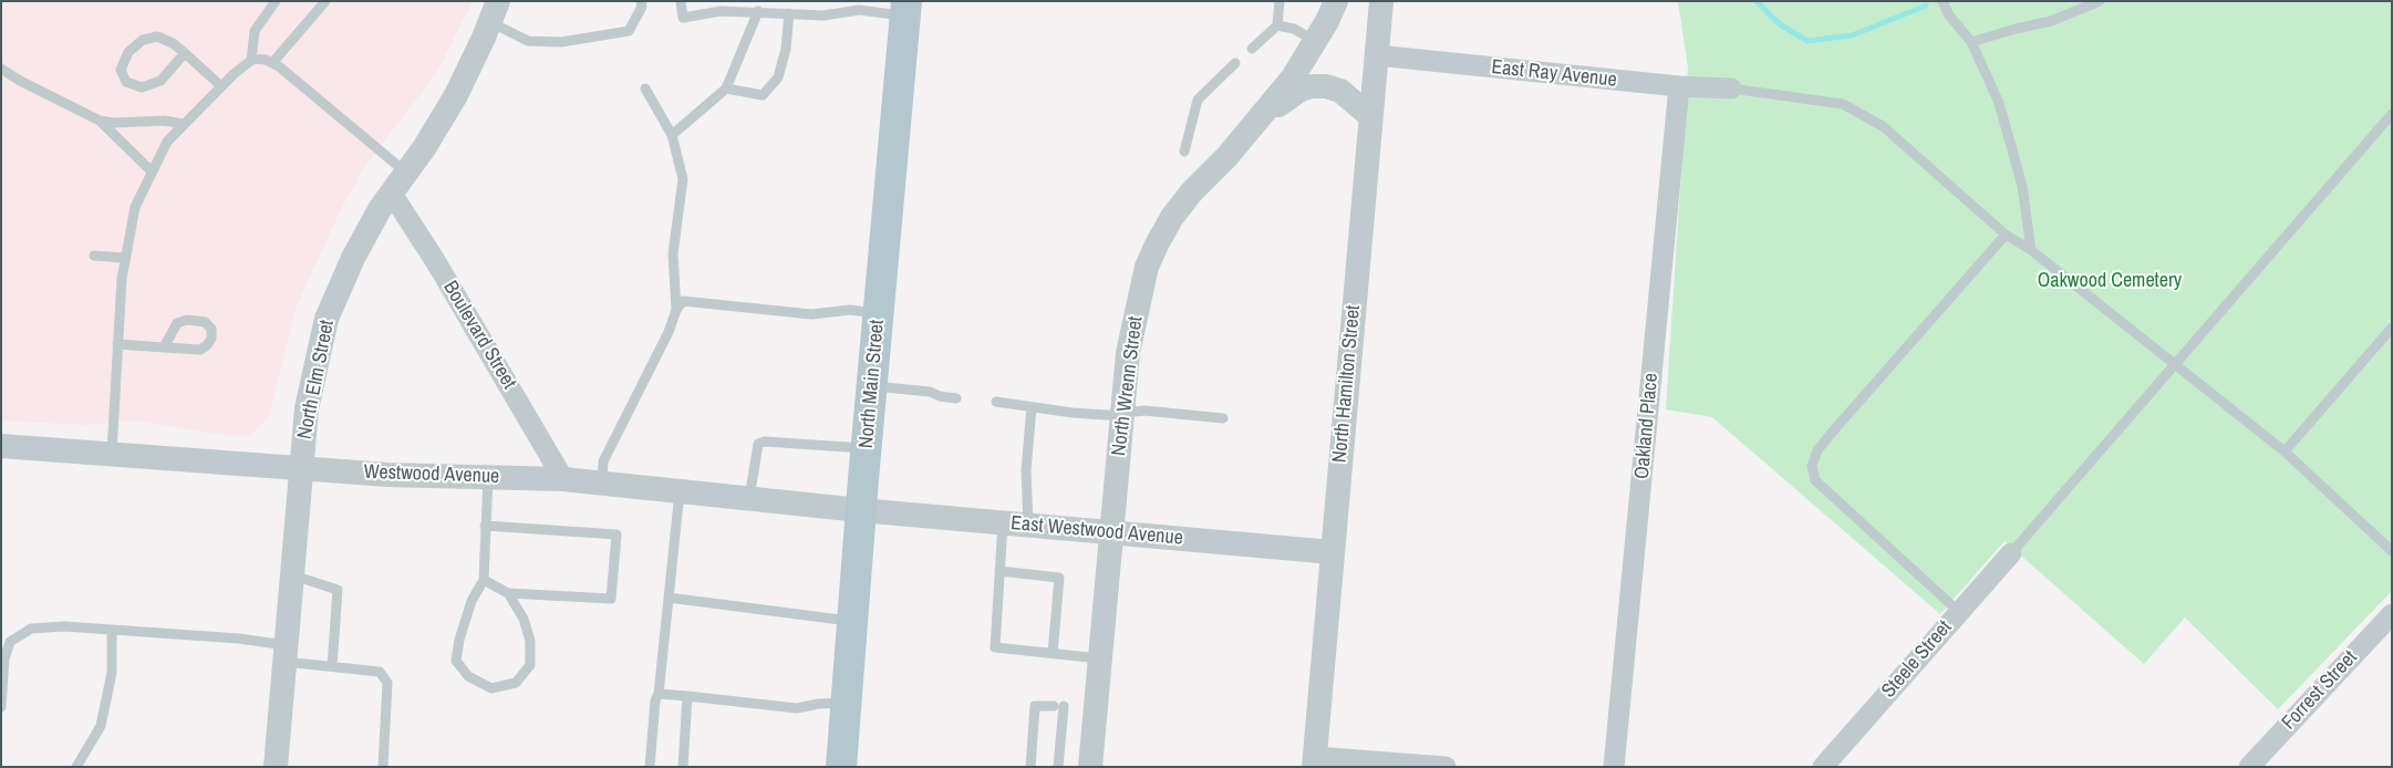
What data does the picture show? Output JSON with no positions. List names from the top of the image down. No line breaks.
{"streets":{"main road":["North Main Street"],"street":["East Ray Avenue","Boulevard Street","North Elm Street","North Hamilton Street","North Wrenn Street","Oakland Place","Westwood Avenue","East Westwood Avenue","Steele Street","Forrest Street"]},"crossings":[["East Ray Avenue","North Hamilton Street"],["East Ray Avenue","Oakland Place"],["Boulevard Street","North Elm Street"],["Boulevard Street","Westwood Avenue"],["North Elm Street","Westwood Avenue"],["North Main Street","Westwood Avenue"],["North Main Street","East Westwood Avenue"],["North Hamilton Street","East Westwood Avenue"],["North Wrenn Street","East Westwood Avenue"],["Westwood Avenue","East Westwood Avenue"]],"parks":["Oakwood Cemetery"]}
